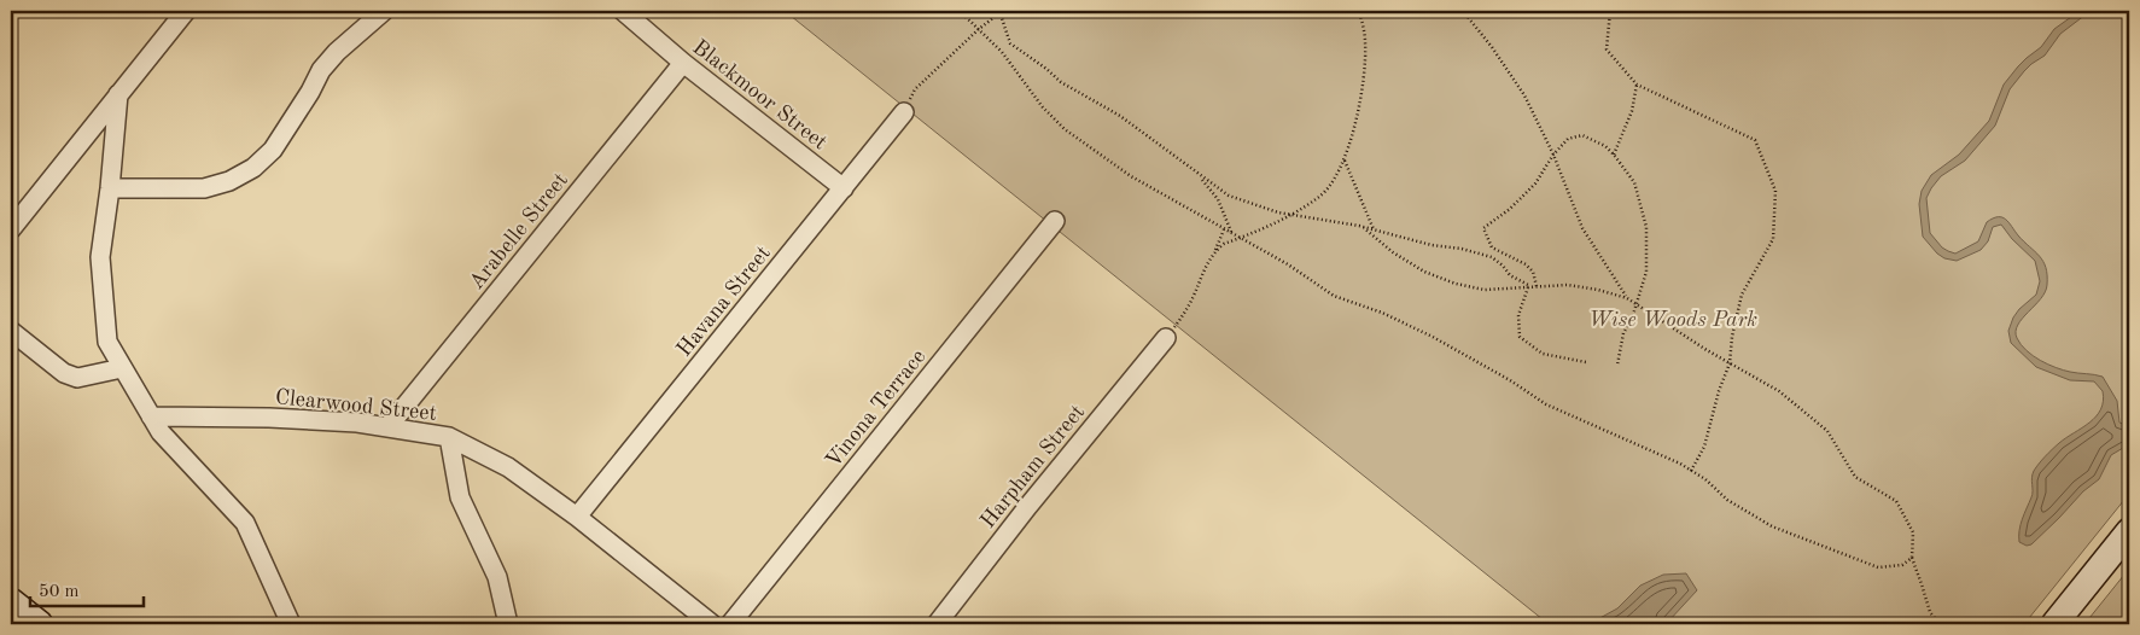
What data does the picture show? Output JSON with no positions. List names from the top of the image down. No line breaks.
{"streets":{"street":["Blackmoor Street","Arabelle Street","Havana Street","Clearwood Street","Vinona Terrace","Harpham Street"]},"crossings":[["Blackmoor Street","Arabelle Street"],["Blackmoor Street","Havana Street"],["Arabelle Street","Clearwood Street"],["Havana Street","Clearwood Street"]],"parks":["Wise Woods Park"],"scale_bar":"50 m"}
